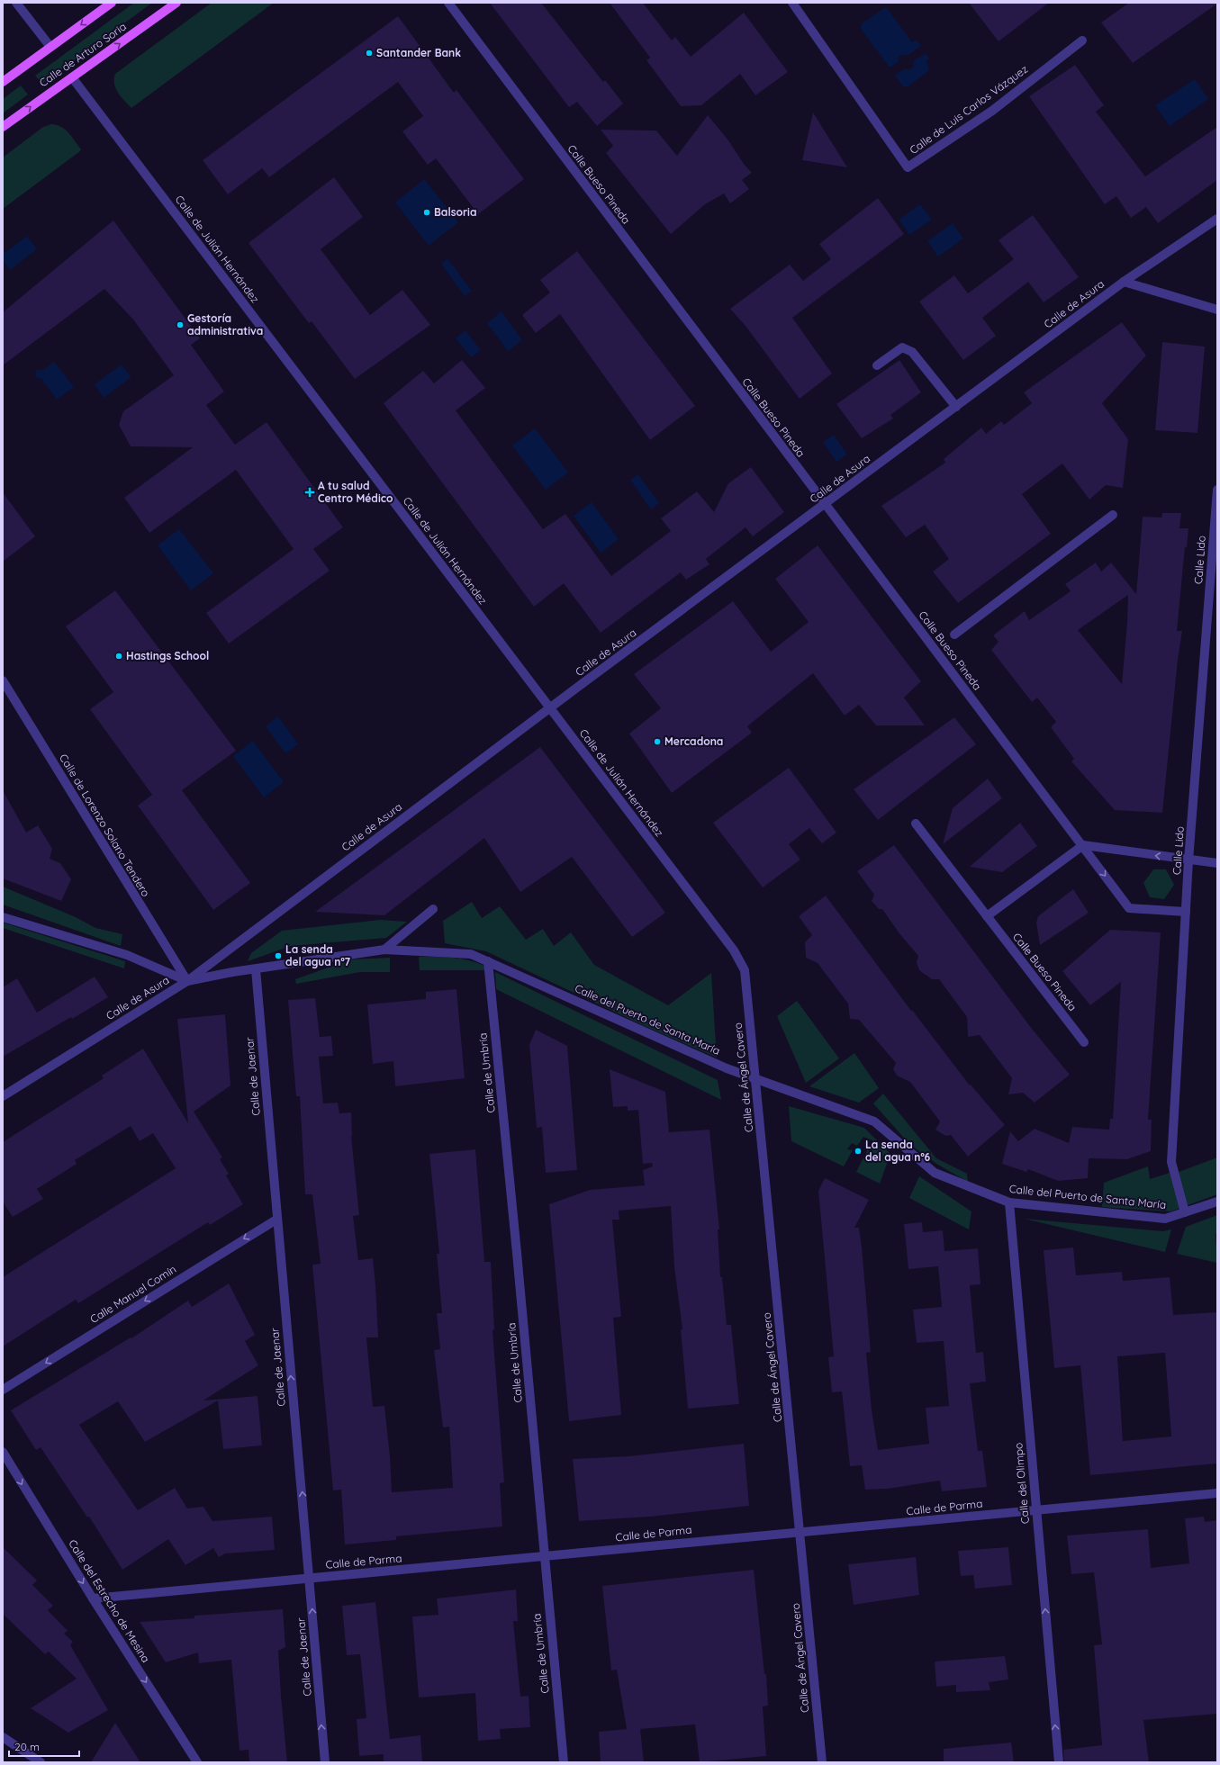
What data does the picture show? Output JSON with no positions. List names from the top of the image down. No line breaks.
{"streets":{"main road":["Calle de Arturo Soria"],"street":["Calle de Luis Carlos Vázquez","Calle Bueso Pineda","Calle de Julián Hernández","Calle de Asura","Calle Lido","Calle de Lorenzo Solano Tendero","Calle del Puerto de Santa María","Calle de Umbría","Calle de Jaenar","Calle de Ángel Cavero","Calle Manuel Comín","Calle del Olimpo","Calle de Parma","Calle del Estrecho de Mesina"]},"crossings":[["Calle de Arturo Soria","Calle de Julián Hernández"],["Calle Bueso Pineda","Calle de Asura"],["Calle Bueso Pineda","Calle Lido"],["Calle de Julián Hernández","Calle de Asura"],["Calle de Julián Hernández","Calle de Ángel Cavero"],["Calle de Asura","Calle de Lorenzo Solano Tendero"],["Calle de Asura","Calle del Puerto de Santa María"],["Calle Lido","Calle del Puerto de Santa María"],["Calle de Lorenzo Solano Tendero","Calle del Puerto de Santa María"],["Calle del Puerto de Santa María","Calle de Umbría"],["Calle del Puerto de Santa María","Calle de Jaenar"],["Calle del Puerto de Santa María","Calle de Ángel Cavero"],["Calle del Puerto de Santa María","Calle del Olimpo"],["Calle de Umbría","Calle de Parma"],["Calle de Jaenar","Calle Manuel Comín"],["Calle de Jaenar","Calle de Parma"],["Calle de Ángel Cavero","Calle de Parma"],["Calle del Olimpo","Calle de Parma"],["Calle de Parma","Calle del Estrecho de Mesina"]],"one_way":["Calle de Jaenar","Calle Manuel Comín","Calle del Olimpo","Calle del Estrecho de Mesina"],"places":{"other":["Santander Bank","Balsoria","Gestoría administrativa","Hastings School","Mercadona","La senda del agua nº7","La senda del agua nº6"],"health":["A tu salud Centro Médico"]},"scale_bar":"20 m"}
